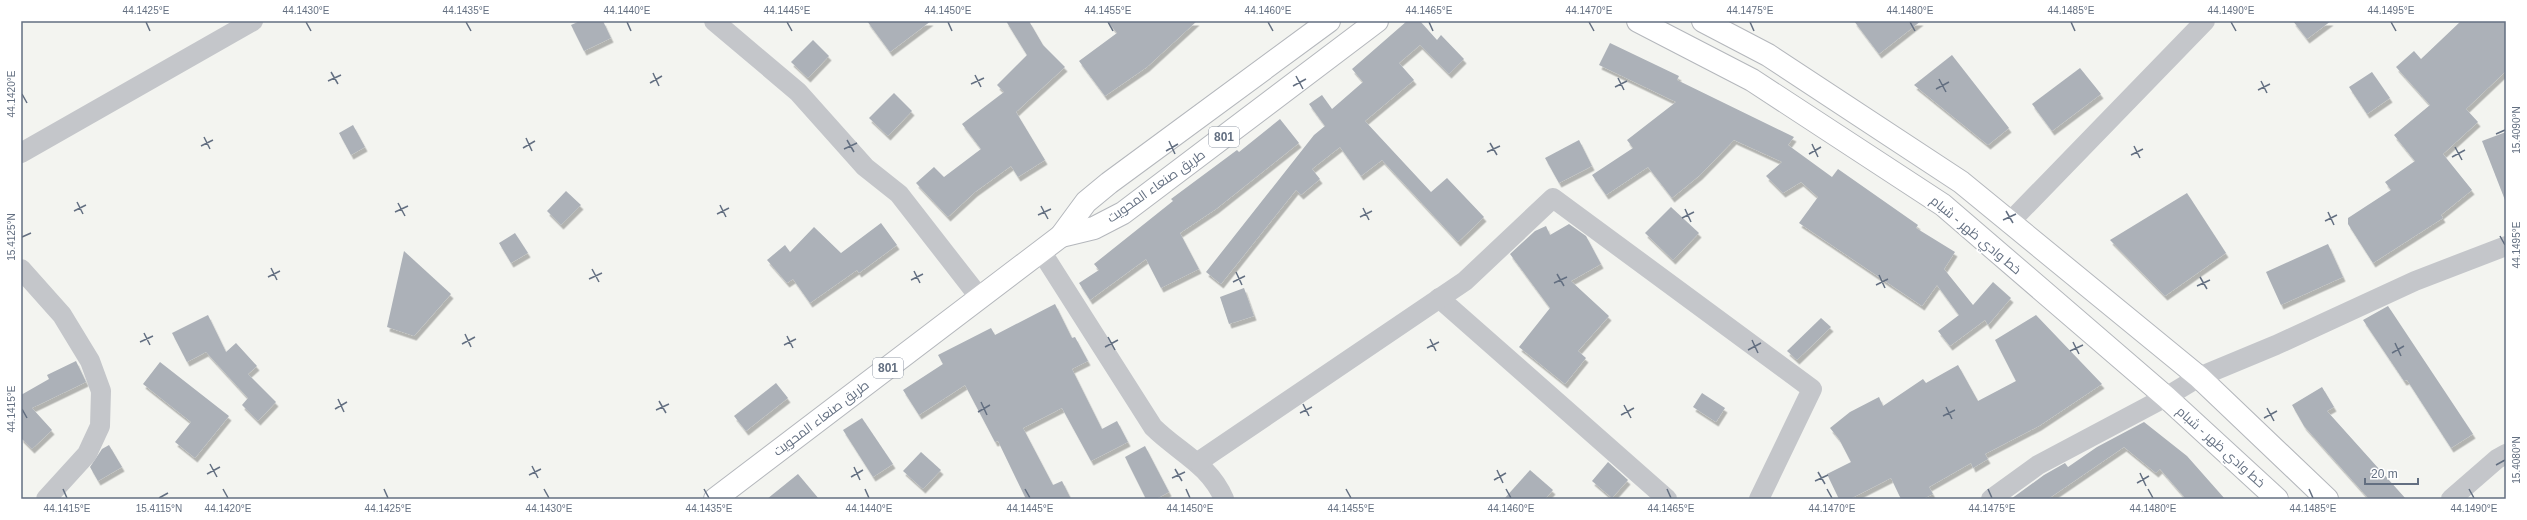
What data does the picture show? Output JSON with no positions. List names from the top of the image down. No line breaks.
{"streets":{"main road":["801","طريق صنعاء المحويت","خط وادي ظهر - شبام"]},"scale_bar":"20 m","coordinates":["44.1425°E","44.1430°E","44.1435°E","44.1440°E","44.1445°E","44.1450°E","44.1455°E","44.1460°E","44.1465°E","44.1470°E","44.1475°E","44.1480°E","44.1485°E","44.1490°E","44.1495°E","44.1420°E","15.4090°N","15.4125°N","44.1415°E","15.4080°N","15.4115°N"]}
